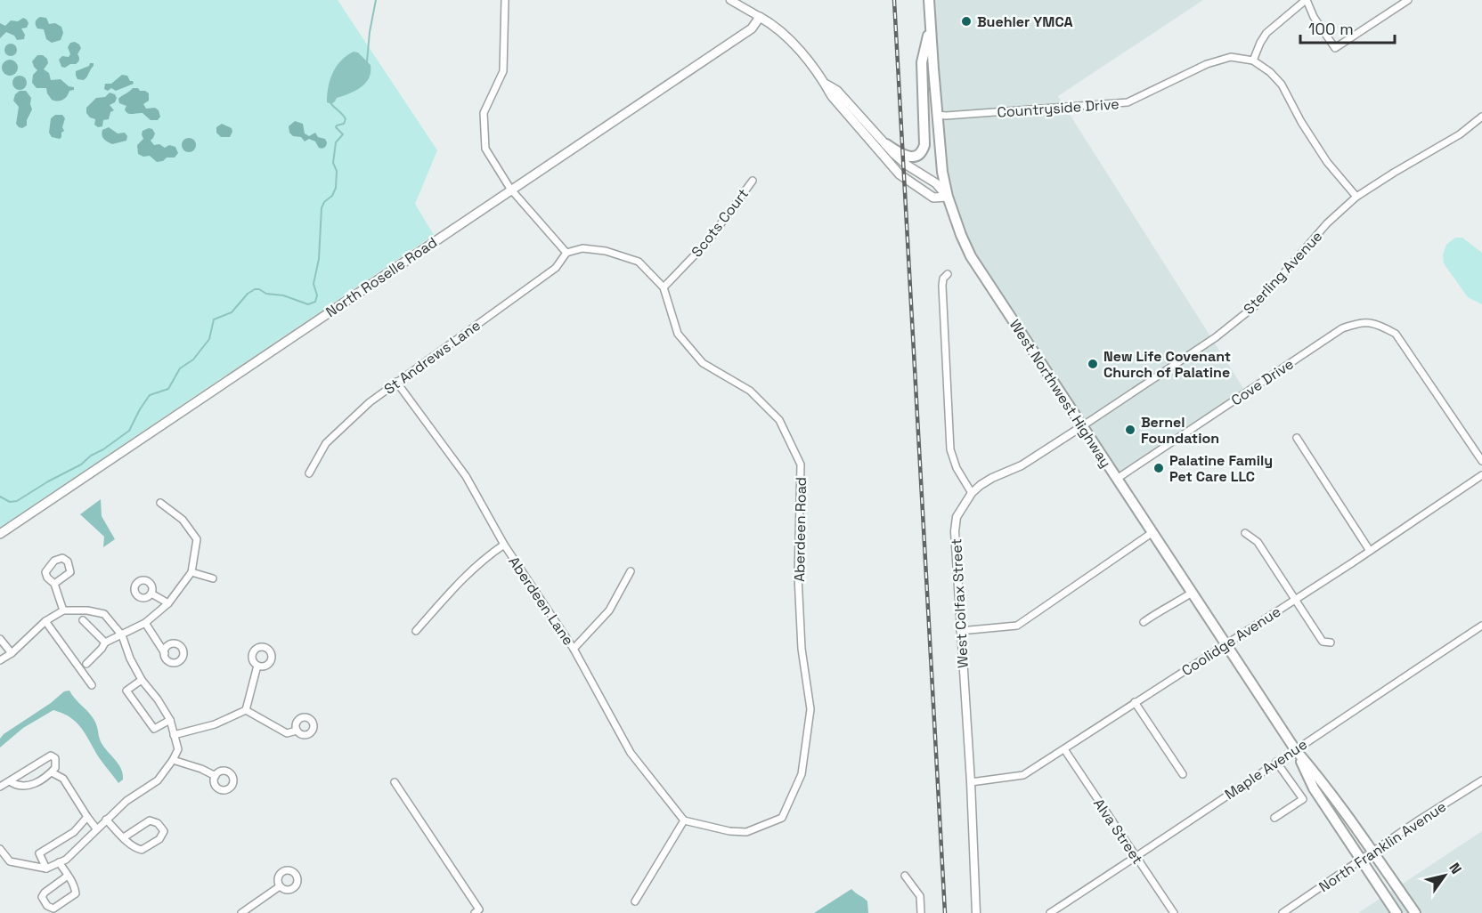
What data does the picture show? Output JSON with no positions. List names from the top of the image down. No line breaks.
{"streets":{"main road":["North Roselle Road","West Northwest Highway"],"street":["Countryside Drive","Scots Court","Sterling Avenue","St Andrews Lane","Cove Drive","Aberdeen Road","Aberdeen Lane","West Colfax Street","Coolidge Avenue","Maple Avenue","Alva Street","North Franklin Avenue"]},"crossings":[["Countryside Drive","West Northwest Highway"],["Scots Court","Aberdeen Road"],["Sterling Avenue","West Northwest Highway"],["Sterling Avenue","West Colfax Street"],["St Andrews Lane","Aberdeen Road"],["St Andrews Lane","Aberdeen Lane"],["Cove Drive","West Northwest Highway"],["West Northwest Highway","Coolidge Avenue"],["West Northwest Highway","Maple Avenue"],["West Northwest Highway","North Franklin Avenue"],["Aberdeen Road","Aberdeen Lane"],["West Colfax Street","Coolidge Avenue"],["Coolidge Avenue","Alva Street"],["Maple Avenue","Alva Street"]],"places":["Buehler YMCA","New Life Covenant Church of Palatine","Bernel Foundation","Palatine Family Pet Care LLC"],"scale_bar":"100 m","north":"top right"}
